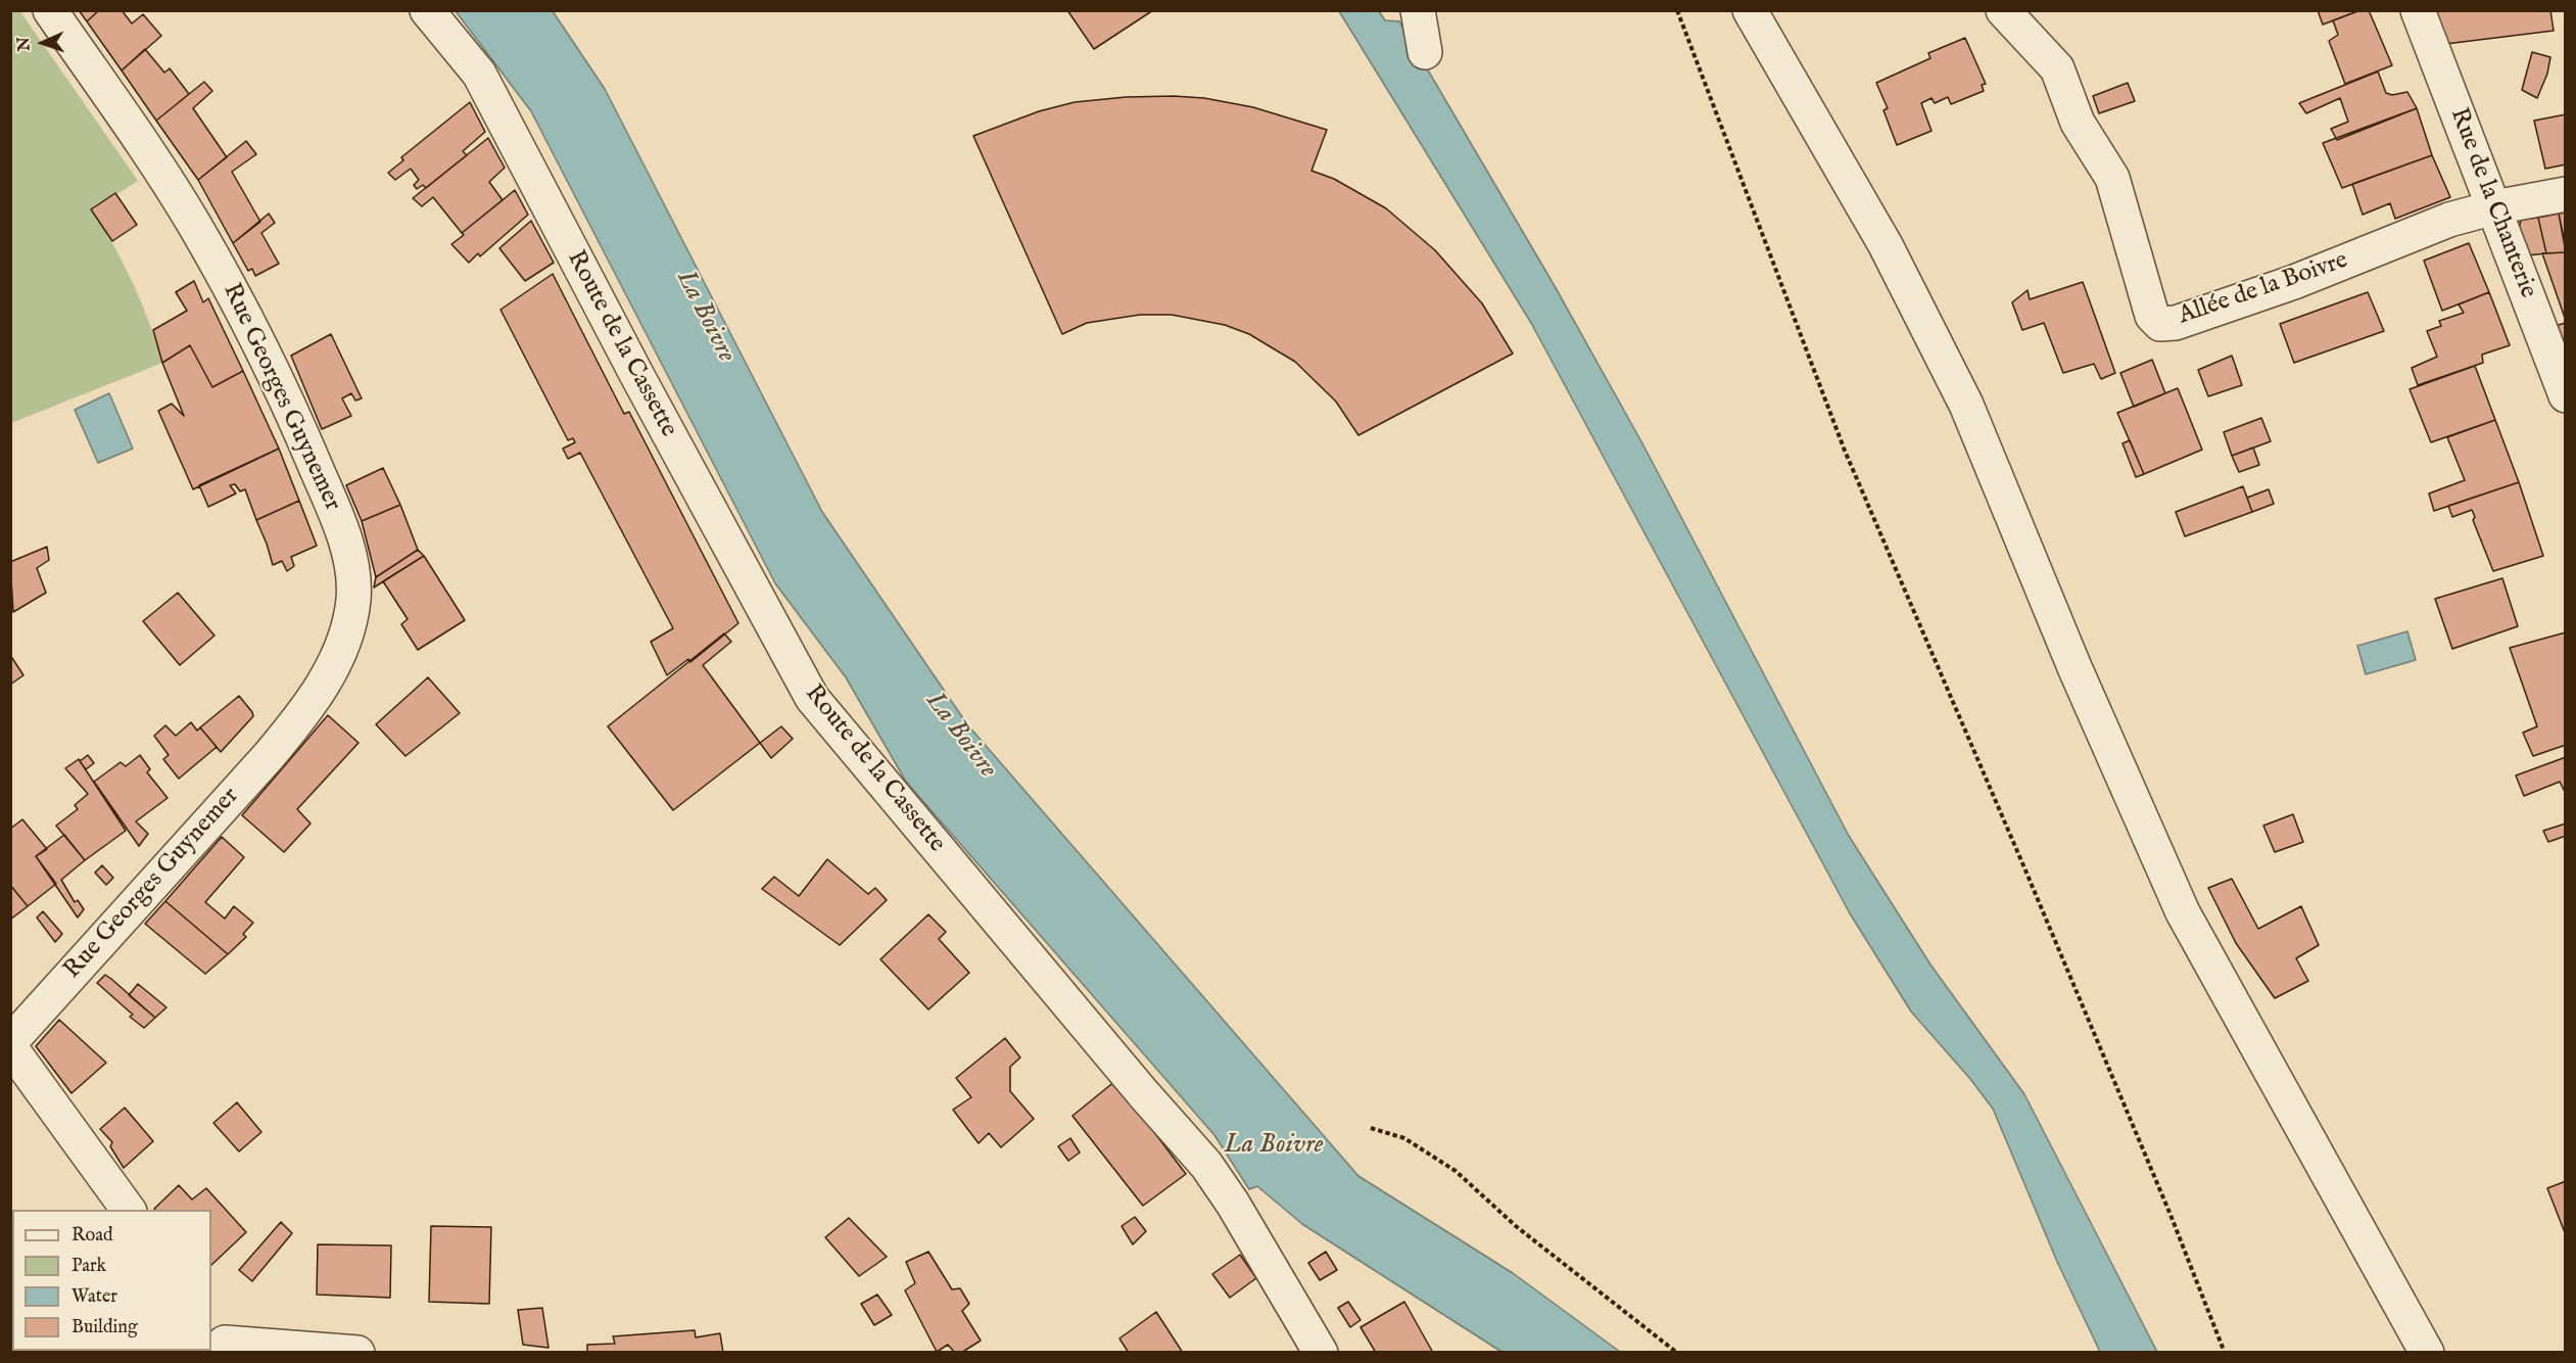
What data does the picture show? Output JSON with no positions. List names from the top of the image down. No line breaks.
{"streets":{"street":["Rue de la Chanterie","Allée de la Boivre","Route de la Cassette","Rue Georges Guynemer"]},"crossings":[["Rue de la Chanterie","Allée de la Boivre"]],"water":["La Boivre"],"legend":["Road","Park","Water","Building"],"north":"left"}
